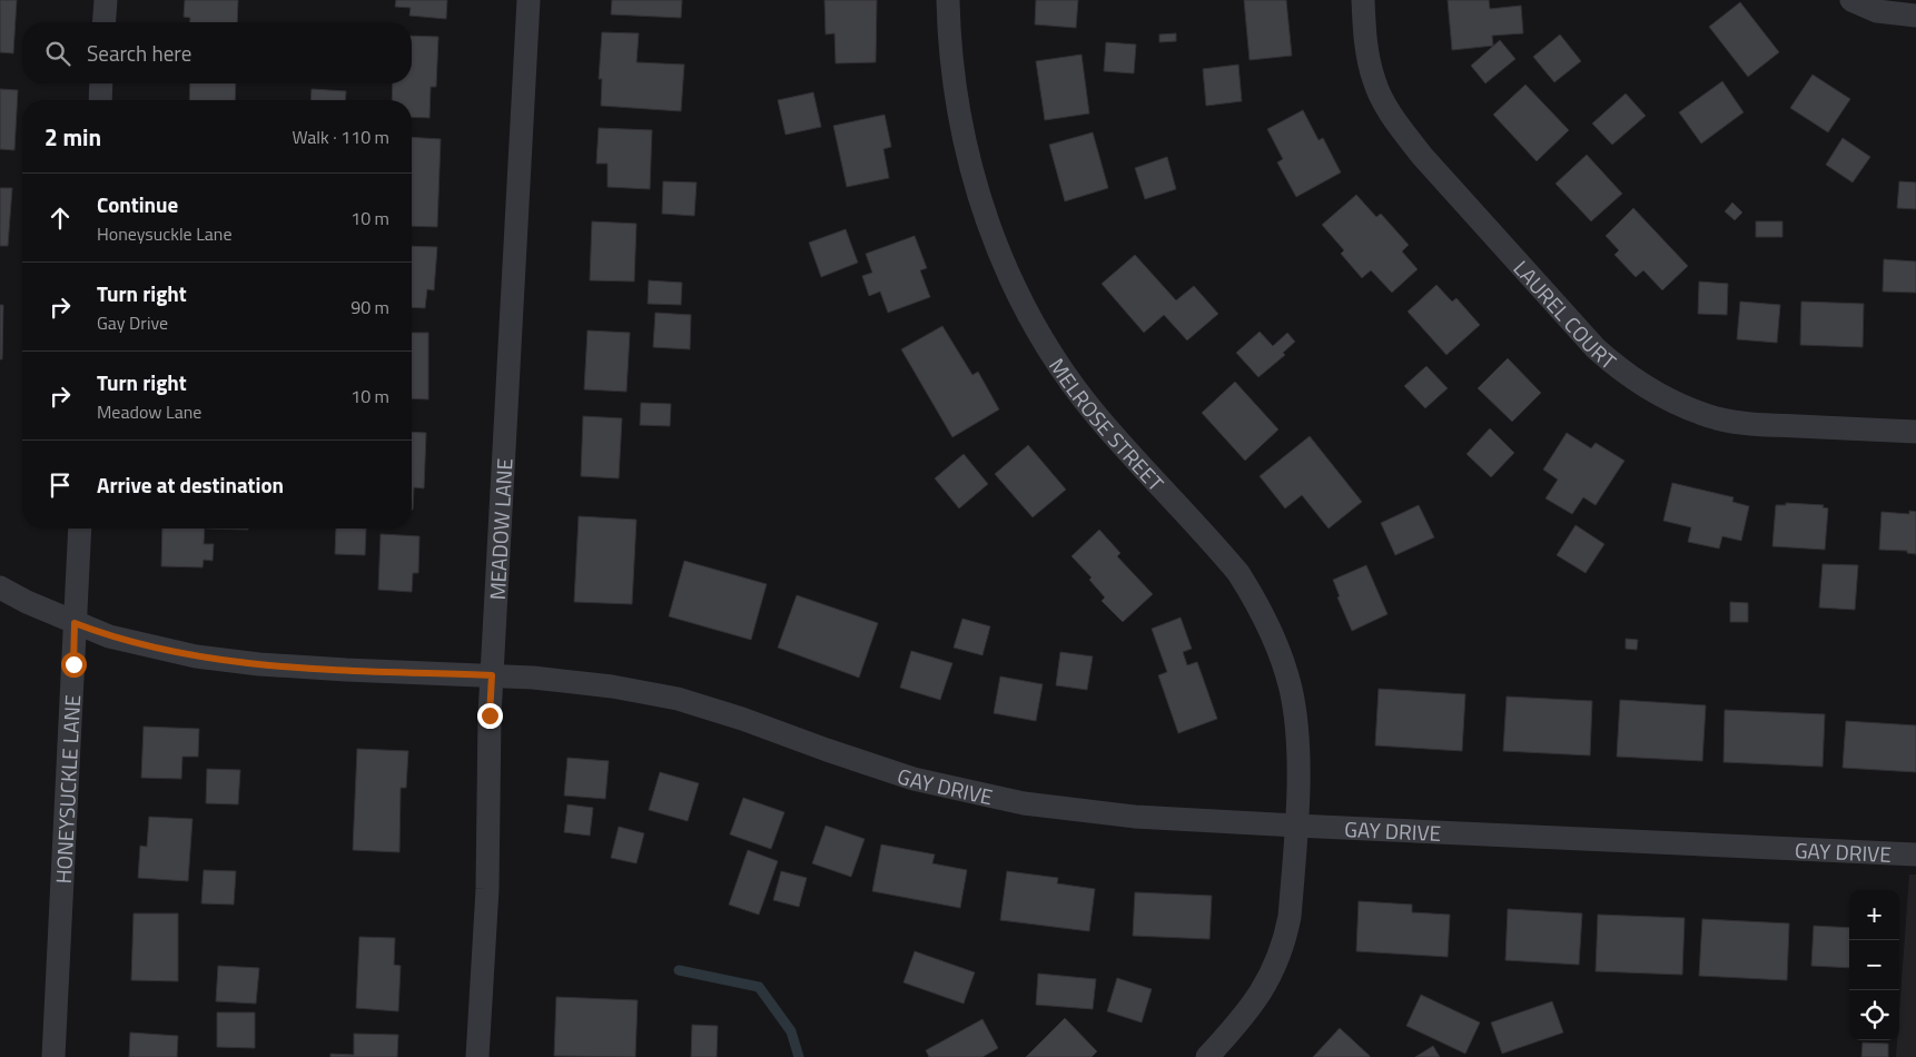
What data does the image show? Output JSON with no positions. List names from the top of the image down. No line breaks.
{"streets":{"street":["LAUREL COURT","MELROSE STREET","MEADOW LANE","GAY DRIVE","HONEYSUCKLE LANE"]},"crossings":[["MELROSE STREET","GAY DRIVE"],["MEADOW LANE","GAY DRIVE"],["GAY DRIVE","HONEYSUCKLE LANE"]],"page":{"search":"Search here","heading":["2 min","Walk · 110 m"],"list":[["Continue","Honeysuckle Lane","10 m"],["Turn right","Gay Drive","90 m"],["Turn right","Meadow Lane","10 m"],"Arrive at destination"],"map_buttons":["+","−"]}}
